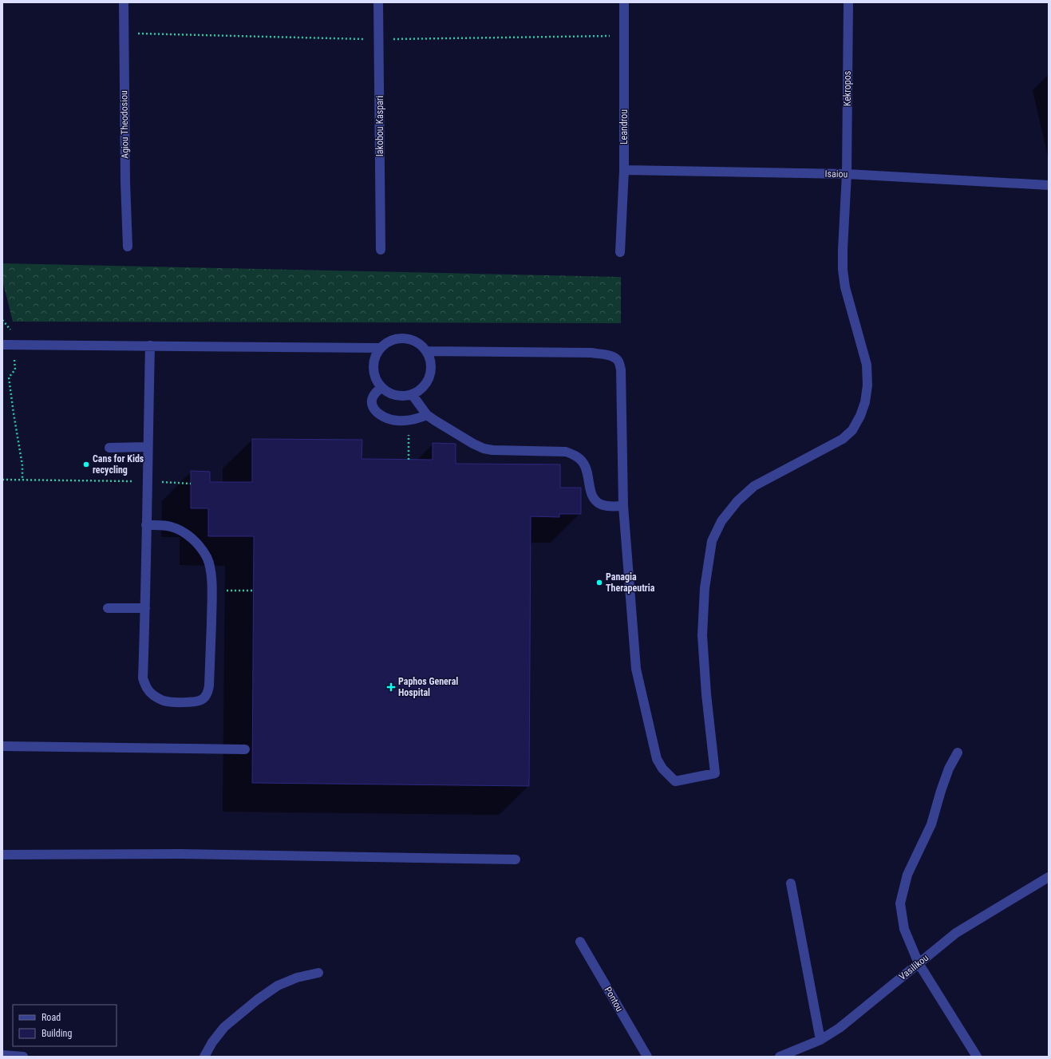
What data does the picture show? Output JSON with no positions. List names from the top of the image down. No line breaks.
{"streets":{"street":["Kekropos","Agiou Theodosiou","Iakobou Kaspari","Leandrou","Isaiou","Vasilikou","Pontou"]},"crossings":[["Kekropos","Isaiou"],["Leandrou","Isaiou"]],"places":{"other":["Cans for Kids recycling","Panagia Therapeutria"],"health":["Paphos General Hospital"]},"legend":["Road","Building"]}
